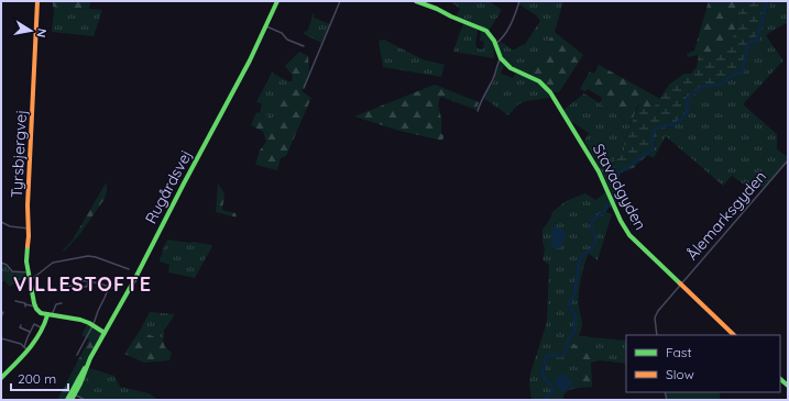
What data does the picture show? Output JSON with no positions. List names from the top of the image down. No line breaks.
{"streets":{"street":["Tyrsbjergvej","Rugårdsvej","Stavadgyden","Ålemarksgyden"]},"crossings":[["Stavadgyden","Ålemarksgyden"]],"districts":["VILLESTOFTE"],"legend":["Fast","Slow"],"scale_bar":"200 m","north":"right"}
